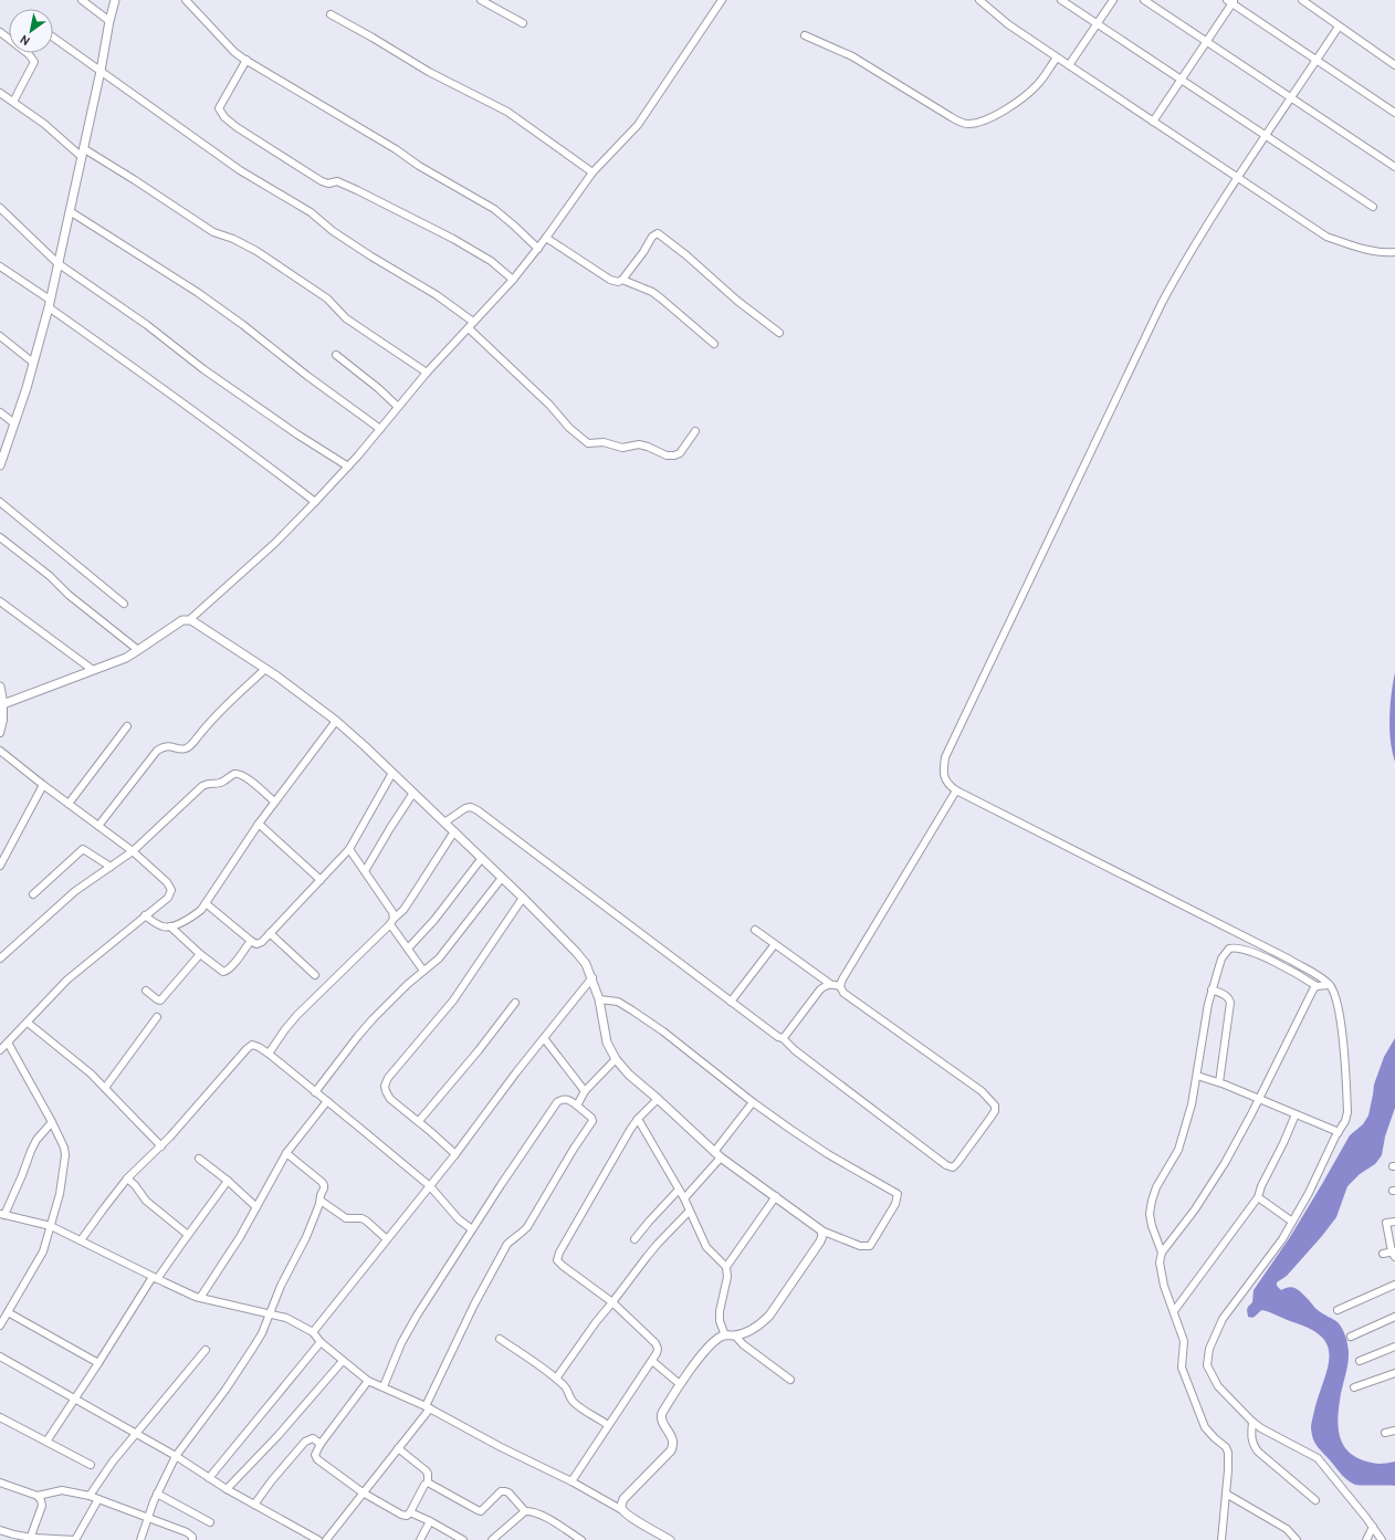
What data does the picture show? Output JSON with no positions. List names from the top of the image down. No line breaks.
{"north":"bottom left"}
